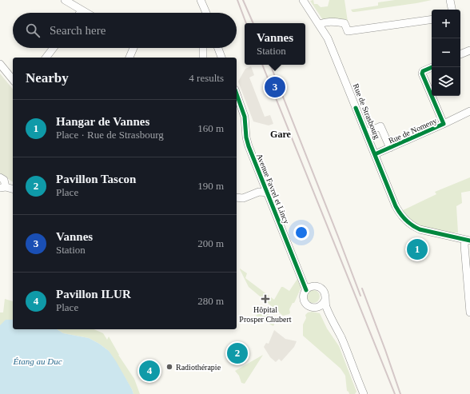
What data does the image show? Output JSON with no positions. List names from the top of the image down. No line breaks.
{"streets":{"street":["Rue de Strasbourg","Rue de Nomeny","Avenue Favrel et Lincy"]},"crossings":[["Rue de Strasbourg","Rue de Nomeny"]],"districts":["Gare"],"water":["Étang au Duc"],"places":{"health":["Hôpital Prosper Chubert"],"other":["Radiothérapie"]},"page":{"map_buttons":["+","−"],"search":"Search here","popup":["Vannes","Station"],"heading":["Nearby","4 results"],"pins":["3","1","2","4"],"list":[{"mark":"1","name":"Hangar de Vannes","note":"Place · Rue de Strasbourg","value":"160 m"},{"mark":"2","name":"Pavillon Tascon","note":"Place","value":"190 m"},{"mark":"3","name":"Vannes","note":"Station","value":"200 m"},{"mark":"4","name":"Pavillon ILUR","note":"Place","value":"280 m"}]}}
